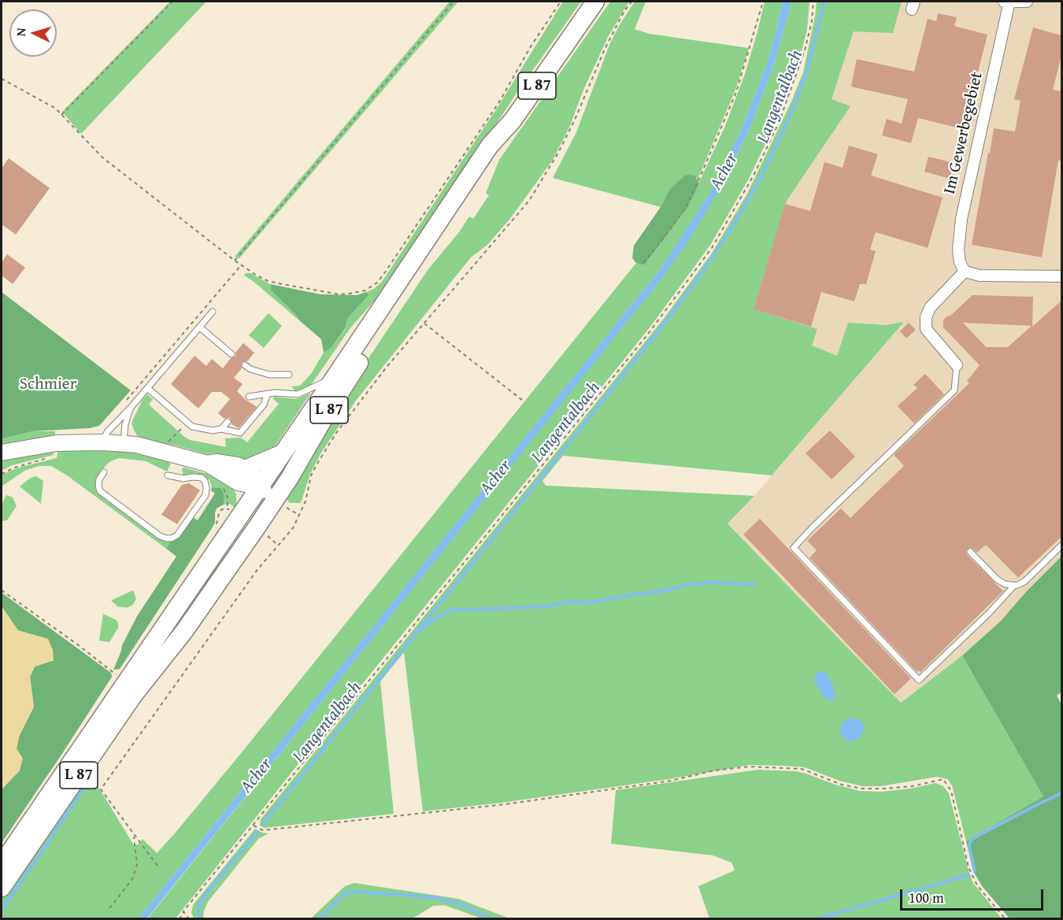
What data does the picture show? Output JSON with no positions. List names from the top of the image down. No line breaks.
{"streets":{"main road":["L 87"],"street":["Im Gewerbegebiet"]},"water":["Langentalbach","Acher"],"parks":["Schmier"],"scale_bar":"100 m","north":"left"}
